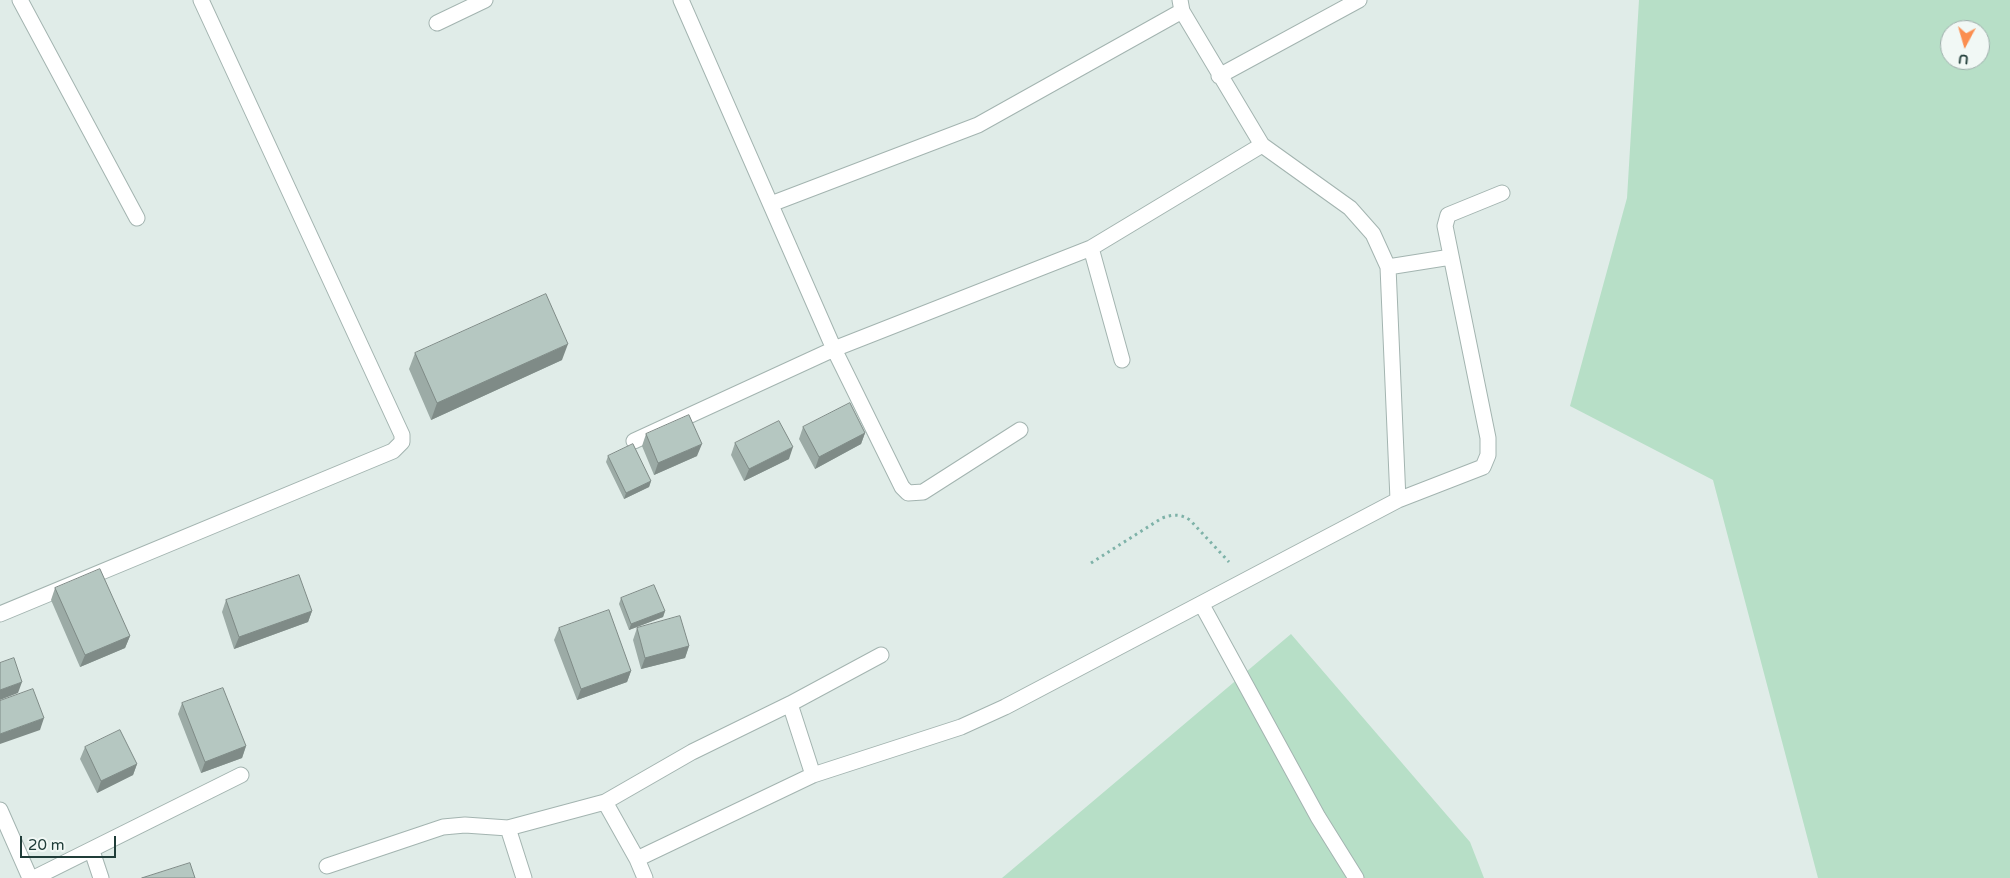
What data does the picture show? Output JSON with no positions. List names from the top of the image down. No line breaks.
{"scale_bar":"20 m","north":"bottom"}
